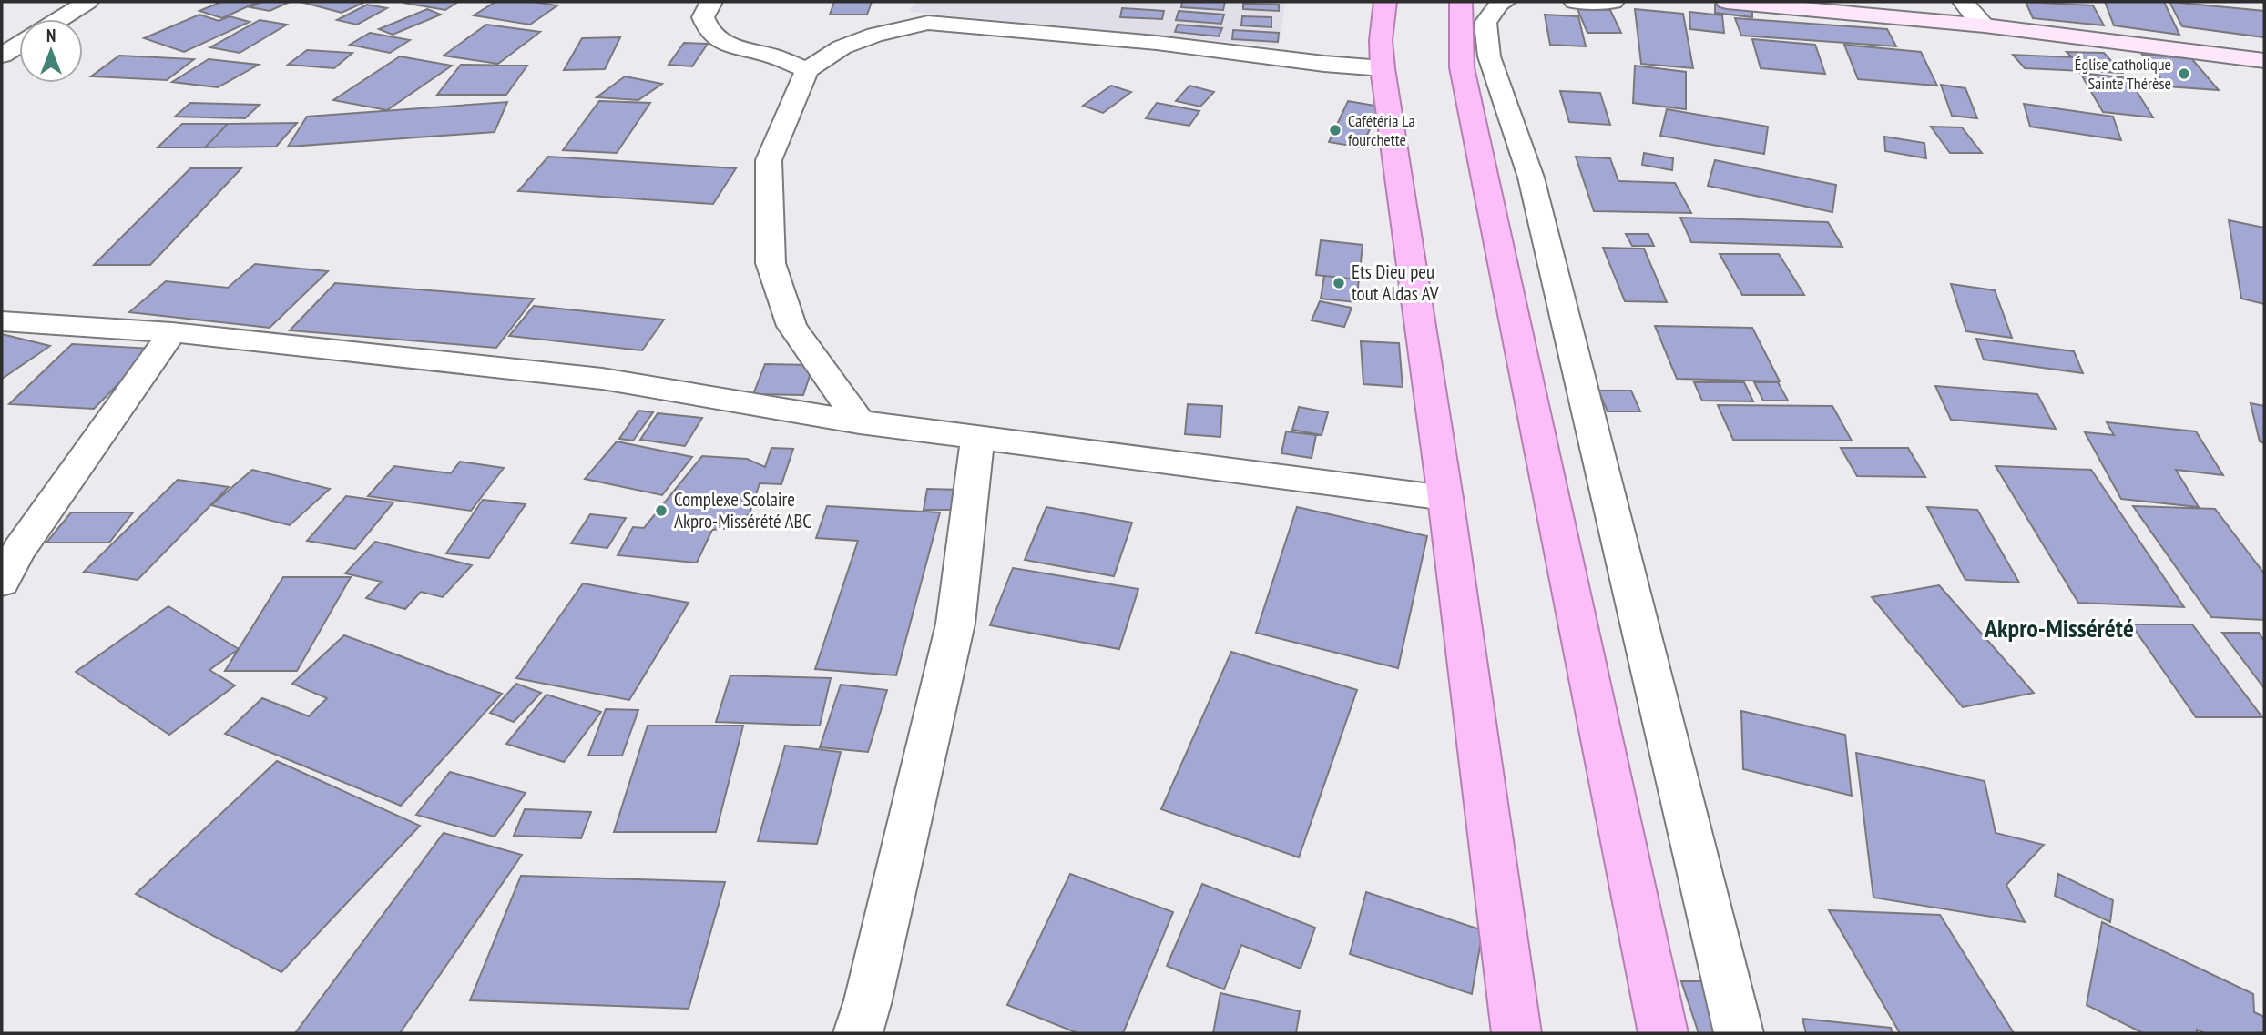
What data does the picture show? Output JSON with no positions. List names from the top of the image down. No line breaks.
{"districts":["Akpro-Missérété"],"places":["Église catholique Sainte Thérèse","Cafétéria La fourchette","Ets Dieu peu tout Aldas AV","Complexe Scolaire Akpro-Missérété ABC"],"north":"top"}
